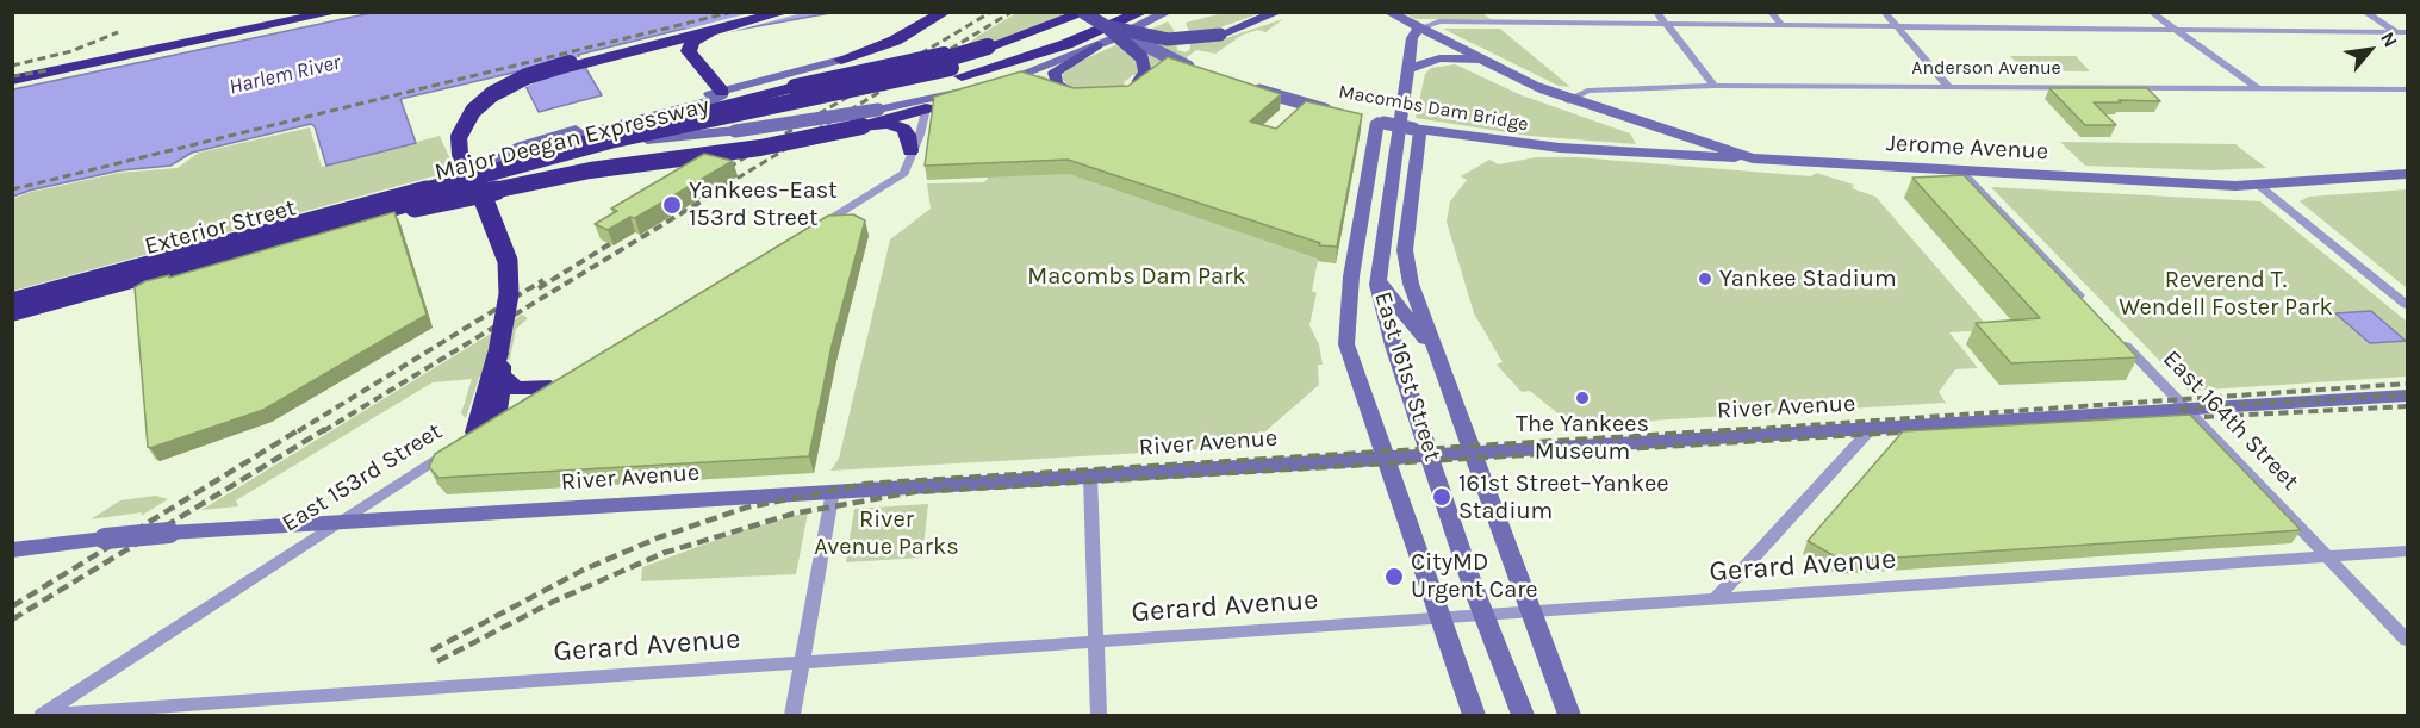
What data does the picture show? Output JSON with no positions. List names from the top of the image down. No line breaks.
{"streets":{"highway":["Major Deegan Expressway"],"main road":["Macombs Dam Bridge","Jerome Avenue","Exterior Street","East 161st Street","River Avenue"],"street":["Anderson Avenue","East 164th Street","East 153rd Street","Gerard Avenue"]},"crossings":[["Anderson Avenue","Jerome Avenue"],["Macombs Dam Bridge","Jerome Avenue"],["Macombs Dam Bridge","East 161st Street"],["Jerome Avenue","East 161st Street"],["East 161st Street","River Avenue"],["East 161st Street","Gerard Avenue"],["River Avenue","East 164th Street"],["River Avenue","East 153rd Street"],["East 164th Street","Gerard Avenue"],["East 153rd Street","Gerard Avenue"]],"water":["Harlem River"],"parks":["Macombs Dam Park","Reverend T. Wendell Foster Park","River Avenue Parks"],"places":["Yankees–East 153rd Street","Yankee Stadium","The Yankees Museum","161st Street–Yankee Stadium","CityMD Urgent Care"],"north":"top right"}
